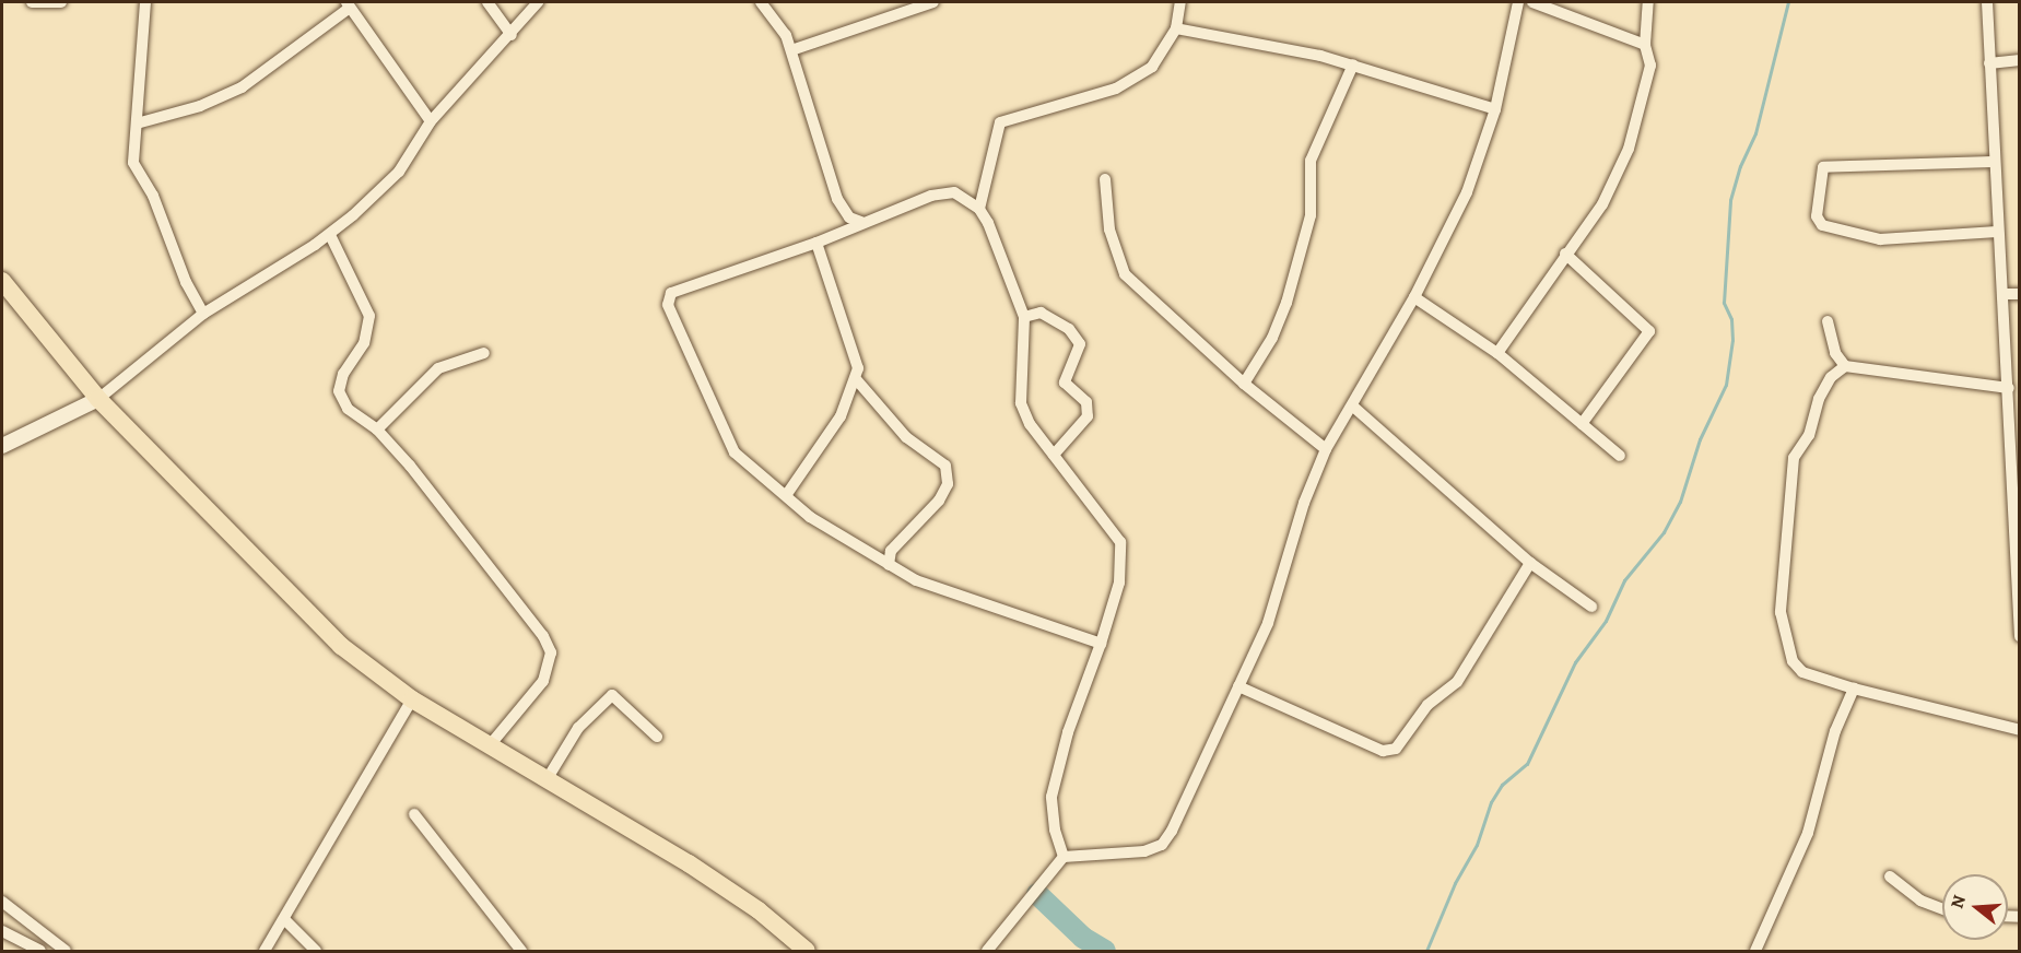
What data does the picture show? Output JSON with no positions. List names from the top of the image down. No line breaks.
{"north":"left"}
